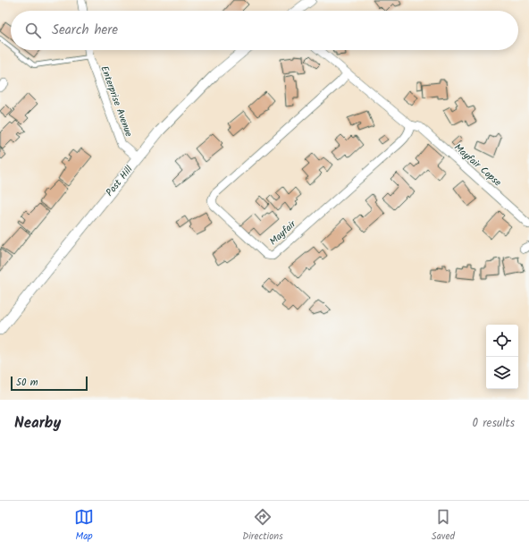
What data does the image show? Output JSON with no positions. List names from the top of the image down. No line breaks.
{"streets":{"street":["Enterprise Avenue","Mayfair Copse","Post Hill","Mayfair"]},"crossings":[["Enterprise Avenue","Post Hill"],["Mayfair Copse","Mayfair"]],"scale_bar":"50 m","page":{"search":"Search here","scale":"50 m","heading":["Nearby","0 results"],"nav":["Map","Directions","Saved"]}}
